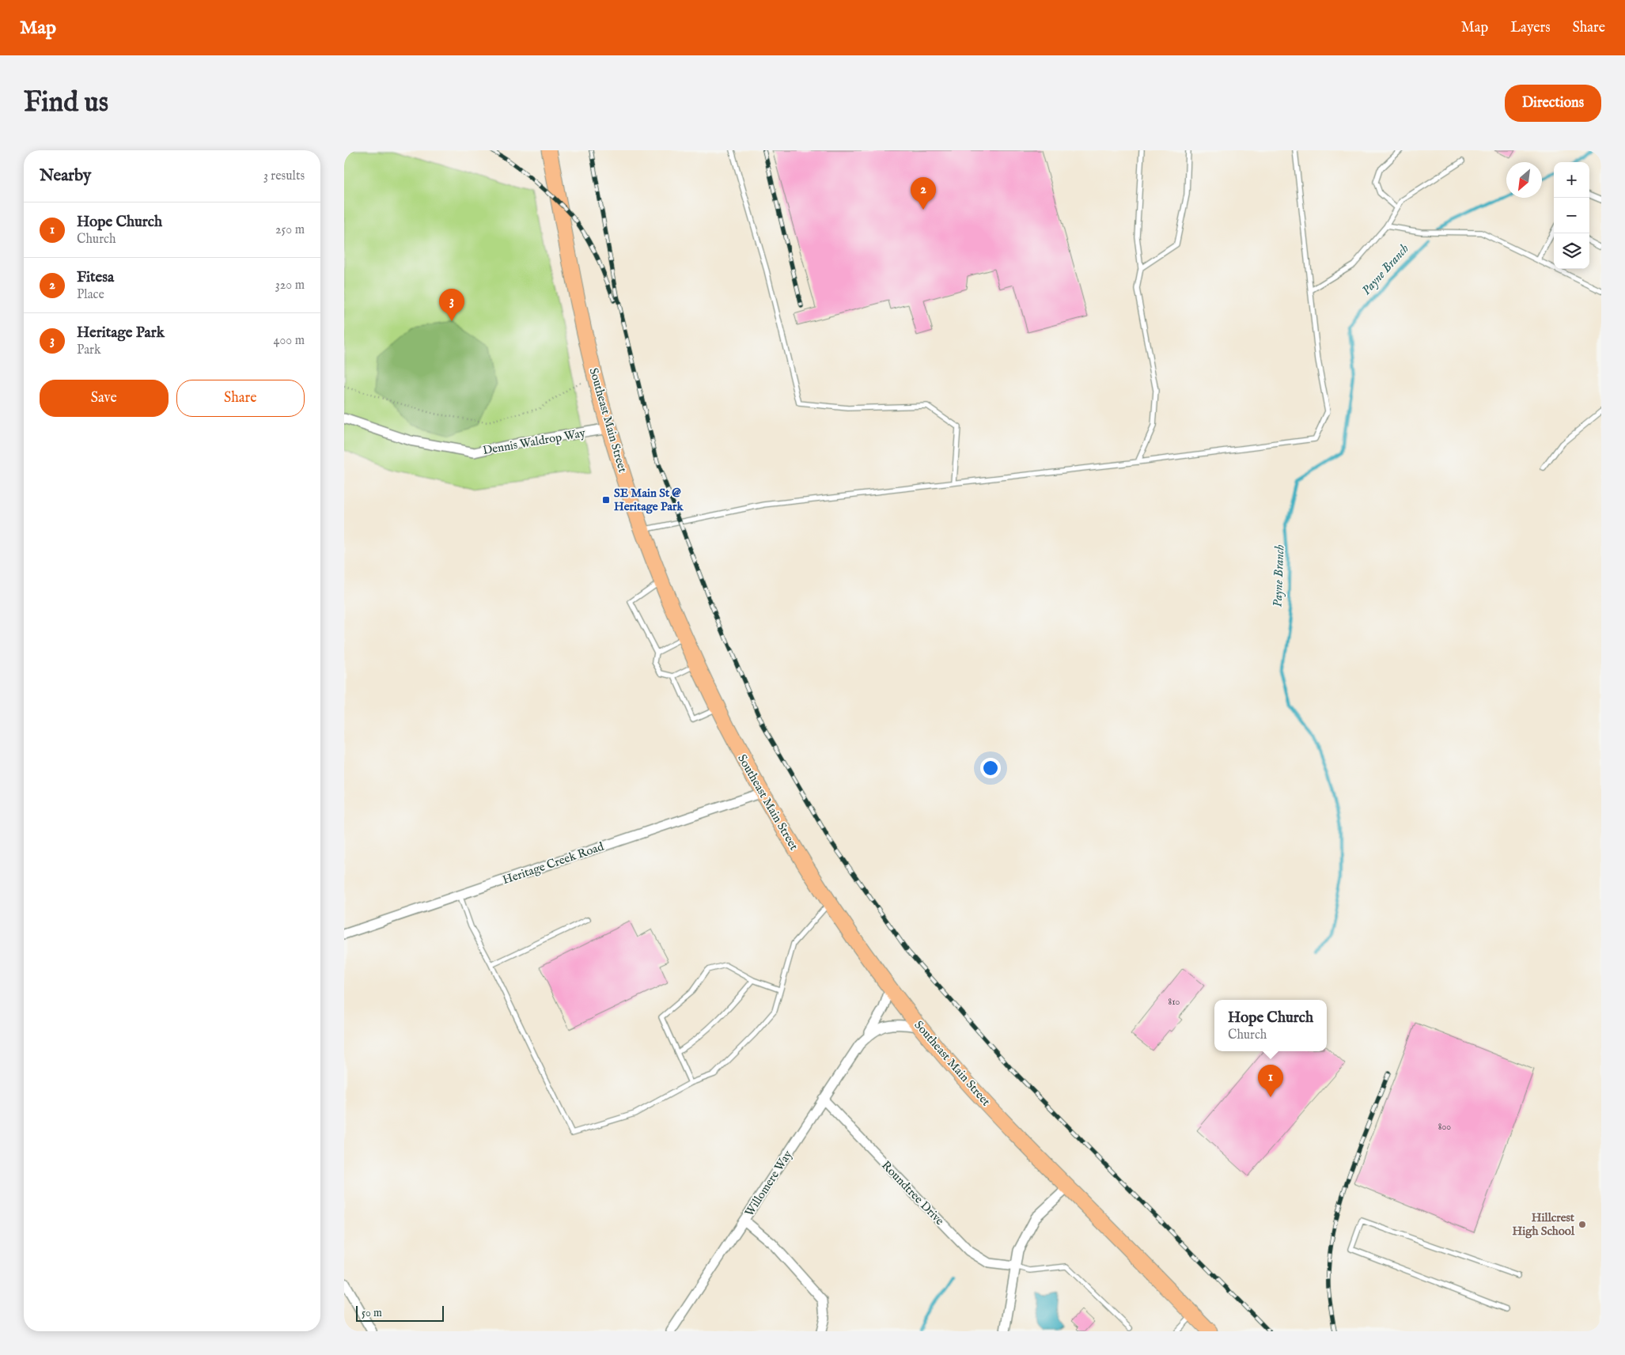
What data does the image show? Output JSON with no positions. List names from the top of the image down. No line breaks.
{"streets":{"main road":["Southeast Main Street"],"street":["Dennis Waldrop Way","Heritage Creek Road","Willomere Way","Roundtree Drive"]},"crossings":[["Southeast Main Street","Dennis Waldrop Way"],["Southeast Main Street","Heritage Creek Road"],["Southeast Main Street","Willomere Way"],["Willomere Way","Roundtree Drive"]],"water":["Payne Branch"],"places":{"transit":["SE Main St @ Heritage Park"],"other":["Hillcrest High School"]},"house_numbers":["810","800"],"scale_bar":"50 m","north":"bottom left","page":{"header":"Map","nav":["Map","Layers","Share"],"buttons":["Directions",["Save","Share"]],"title":"Find us","heading":["Nearby","3 results"],"map_buttons":["+","−"],"pins":["2","3","1"],"list":[{"mark":"1","name":"Hope Church","note":"Church","value":"250 m"},{"mark":"2","name":"Fitesa","note":"Place","value":"320 m"},{"mark":"3","name":"Heritage Park","note":"Park","value":"400 m"}],"popup":["Hope Church","Church"],"scale":"50 m"}}
